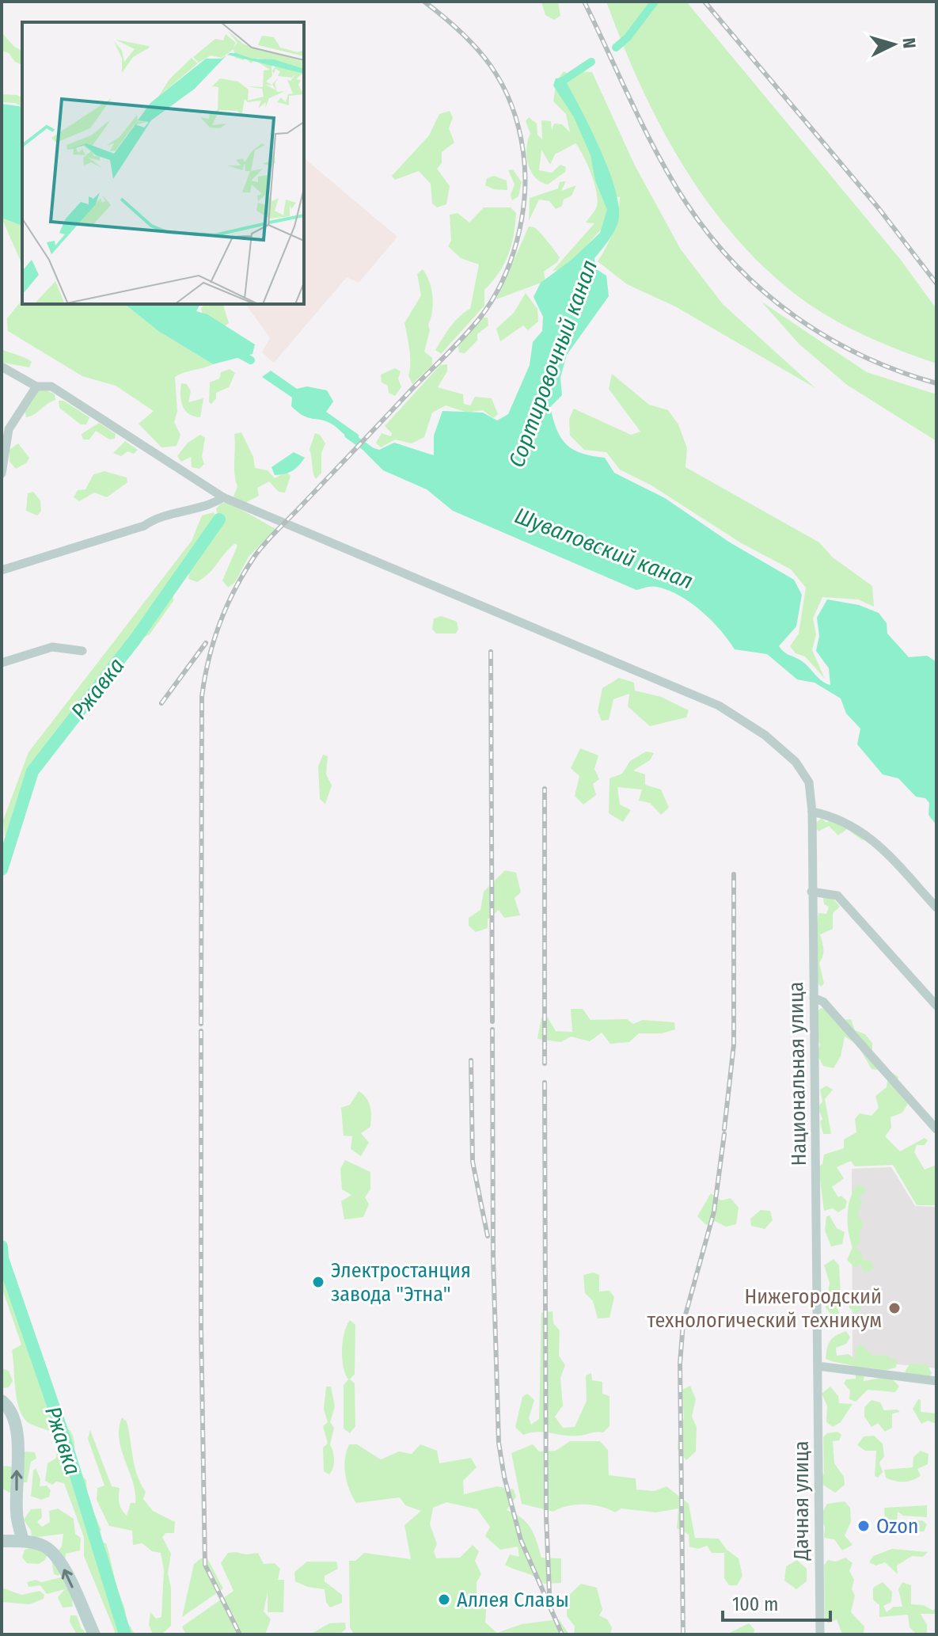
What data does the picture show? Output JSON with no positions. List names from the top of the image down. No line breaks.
{"streets":{"street":["Национальная улица","Дачная улица"]},"crossings":[["Национальная улица","Дачная улица"]],"water":["Сортировочный канал","Шуваловский канал","Ржавка"],"places":["Электростанция завода \"Этна\"","Нижегородский технологический техникум","Ozon","Аллея Славы"],"scale_bar":"100 m","north":"right"}
